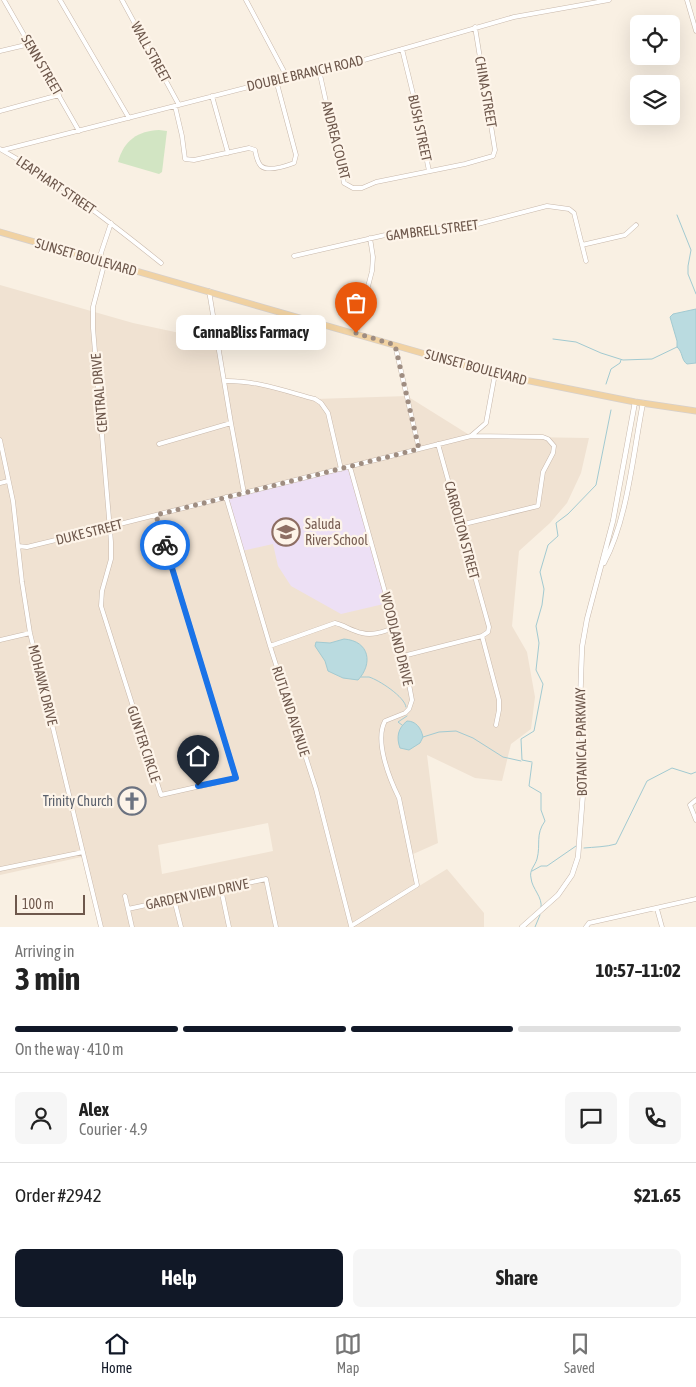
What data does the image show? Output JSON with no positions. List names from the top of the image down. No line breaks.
{"streets":{"main road":["SUNSET BOULEVARD"],"street":["WALL STREET","SENN STREET","DOUBLE BRANCH ROAD","CHINA STREET","BUSH STREET","ANDREA COURT","LEAPHART STREET","GAMBRELL STREET","CENTRAL DRIVE","CARROLTON STREET","DUKE STREET","WOODLAND DRIVE","MOHAWK DRIVE","RUTLAND AVENUE","BOTANICAL PARKWAY","GUNTER CIRCLE","GARDEN VIEW DRIVE"]},"crossings":[["WALL STREET","DOUBLE BRANCH ROAD"],["SENN STREET","DOUBLE BRANCH ROAD"],["DOUBLE BRANCH ROAD","CHINA STREET"],["DOUBLE BRANCH ROAD","BUSH STREET"],["DOUBLE BRANCH ROAD","ANDREA COURT"],["DOUBLE BRANCH ROAD","LEAPHART STREET"],["CHINA STREET","BUSH STREET"],["BUSH STREET","ANDREA COURT"],["SUNSET BOULEVARD","CENTRAL DRIVE"],["SUNSET BOULEVARD","BOTANICAL PARKWAY"],["CENTRAL DRIVE","DUKE STREET"],["CENTRAL DRIVE","GUNTER CIRCLE"],["CARROLTON STREET","DUKE STREET"],["DUKE STREET","WOODLAND DRIVE"],["DUKE STREET","MOHAWK DRIVE"],["DUKE STREET","RUTLAND AVENUE"],["DUKE STREET","GUNTER CIRCLE"],["WOODLAND DRIVE","RUTLAND AVENUE"]],"places":{"other":["CannaBliss Farmacy"],"school or university":["Saluda River School"],"church":["Trinity Church"]},"scale_bar":"100 m","page":{"bubble":"CannaBliss Farmacy","scale":"100 m","heading":["3 min","Arriving in","10:57–11:02"],"panel":["Alex","Courier · 4.9","Order #2942","$21.65"],"bar":"On the way · 410 m","buttons":["Help","Share"],"tabs":["Home","Map","Saved"]}}
